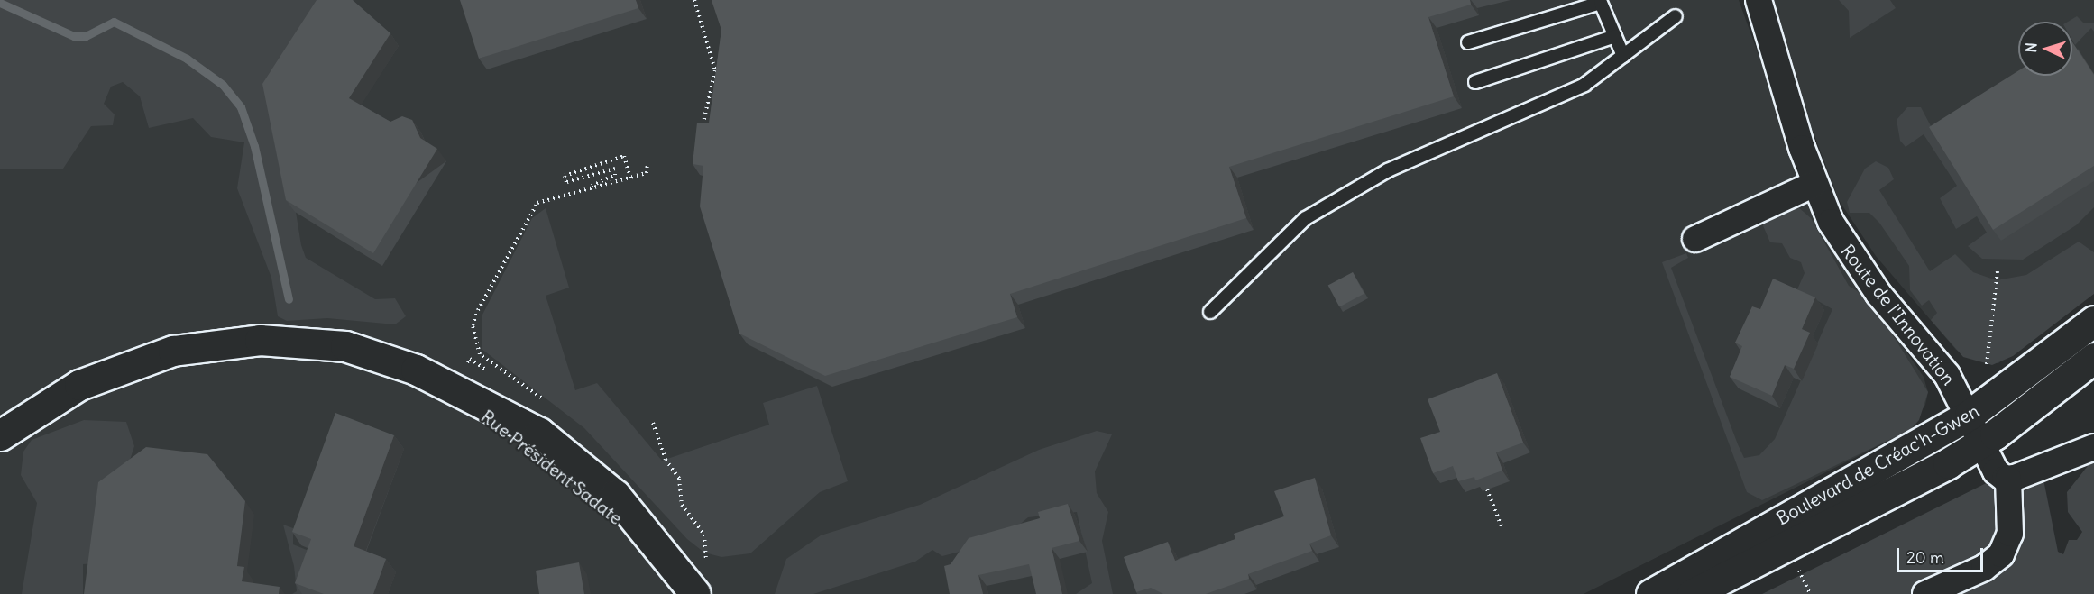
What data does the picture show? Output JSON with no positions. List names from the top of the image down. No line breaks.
{"streets":{"street":["Route de l'Innovation","Boulevard de Créac'h-Gwen","Rue Président Sadate"]},"crossings":[["Route de l'Innovation","Boulevard de Créac'h-Gwen"]],"scale_bar":"20 m","north":"left"}
